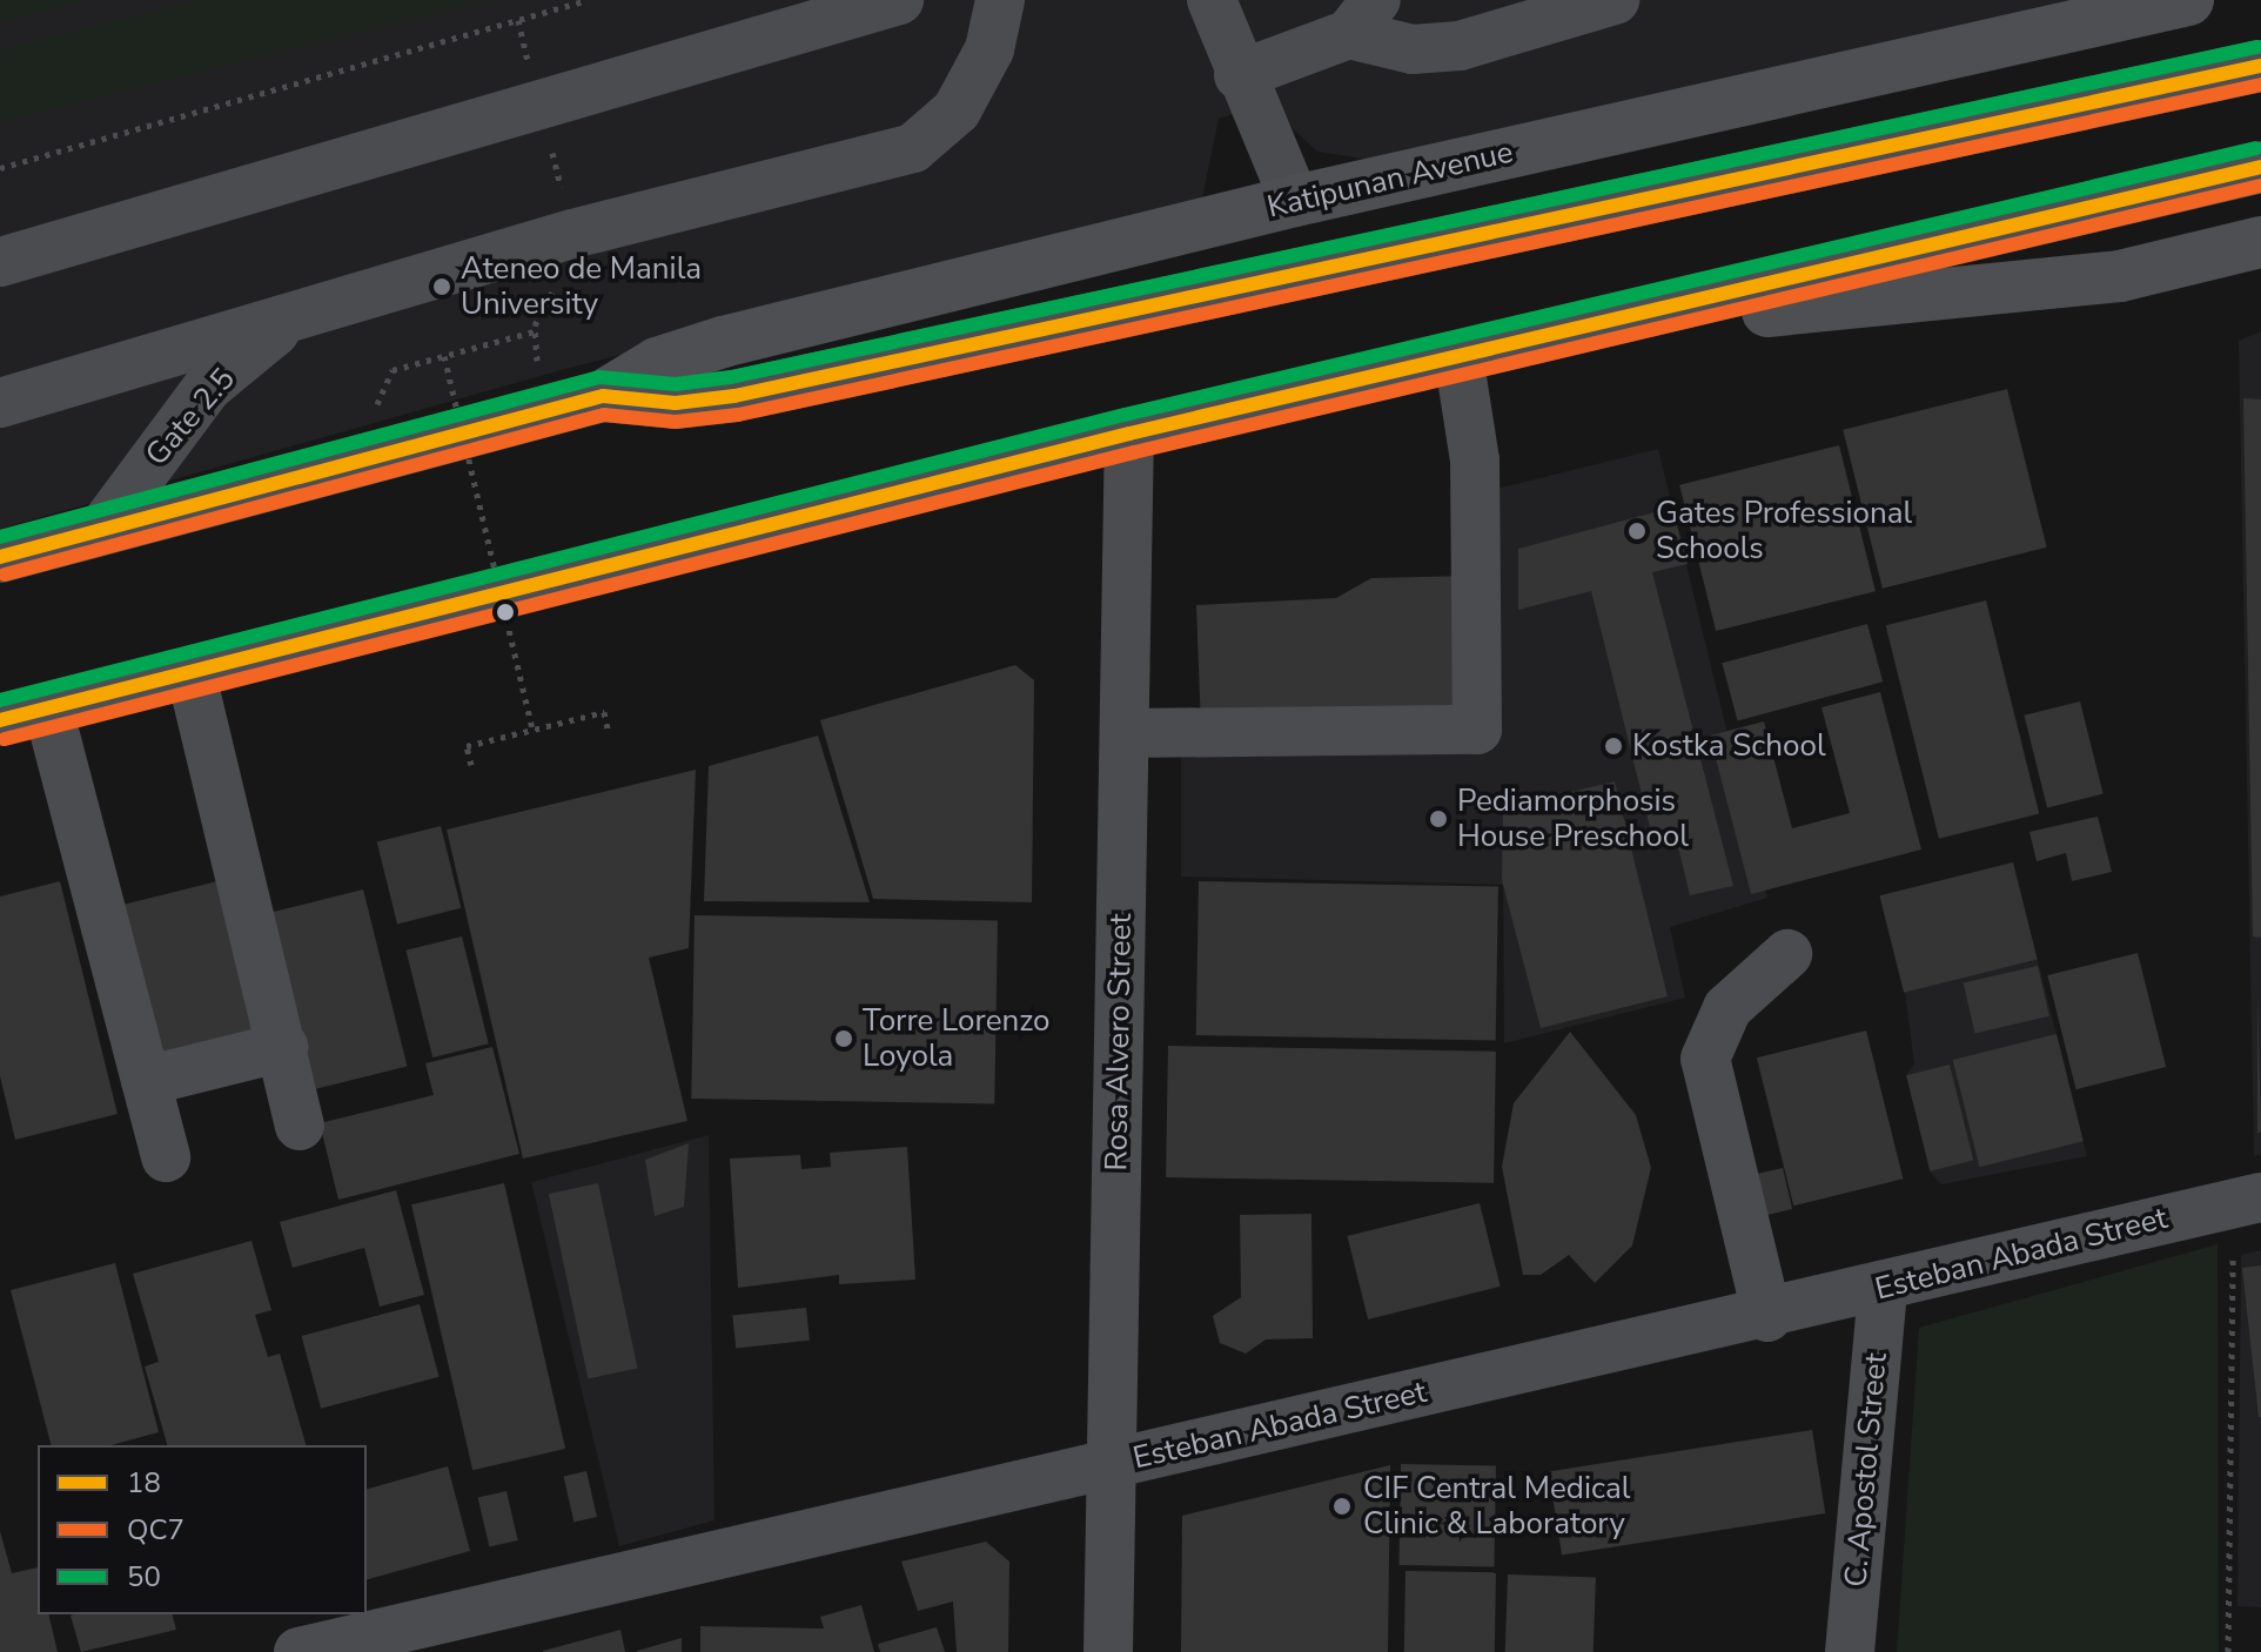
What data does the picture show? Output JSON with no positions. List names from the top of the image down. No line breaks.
{"streets":{"main road":["Katipunan Avenue"],"street":["Gate 2.5","Rosa Alvero Street","Esteban Abada Street","C. Apostol Street"]},"crossings":[["Katipunan Avenue","Gate 2.5"],["Rosa Alvero Street","Esteban Abada Street"],["Esteban Abada Street","C. Apostol Street"]],"places":["Ateneo de Manila University","Gates Professional Schools","Kostka School","Pediamorphosis House Preschool","Torre Lorenzo Loyola","CIF Central Medical Clinic & Laboratory"],"lines":["transit line 50","transit line 18","transit line QC7"],"legend":["18","QC7","50"]}
